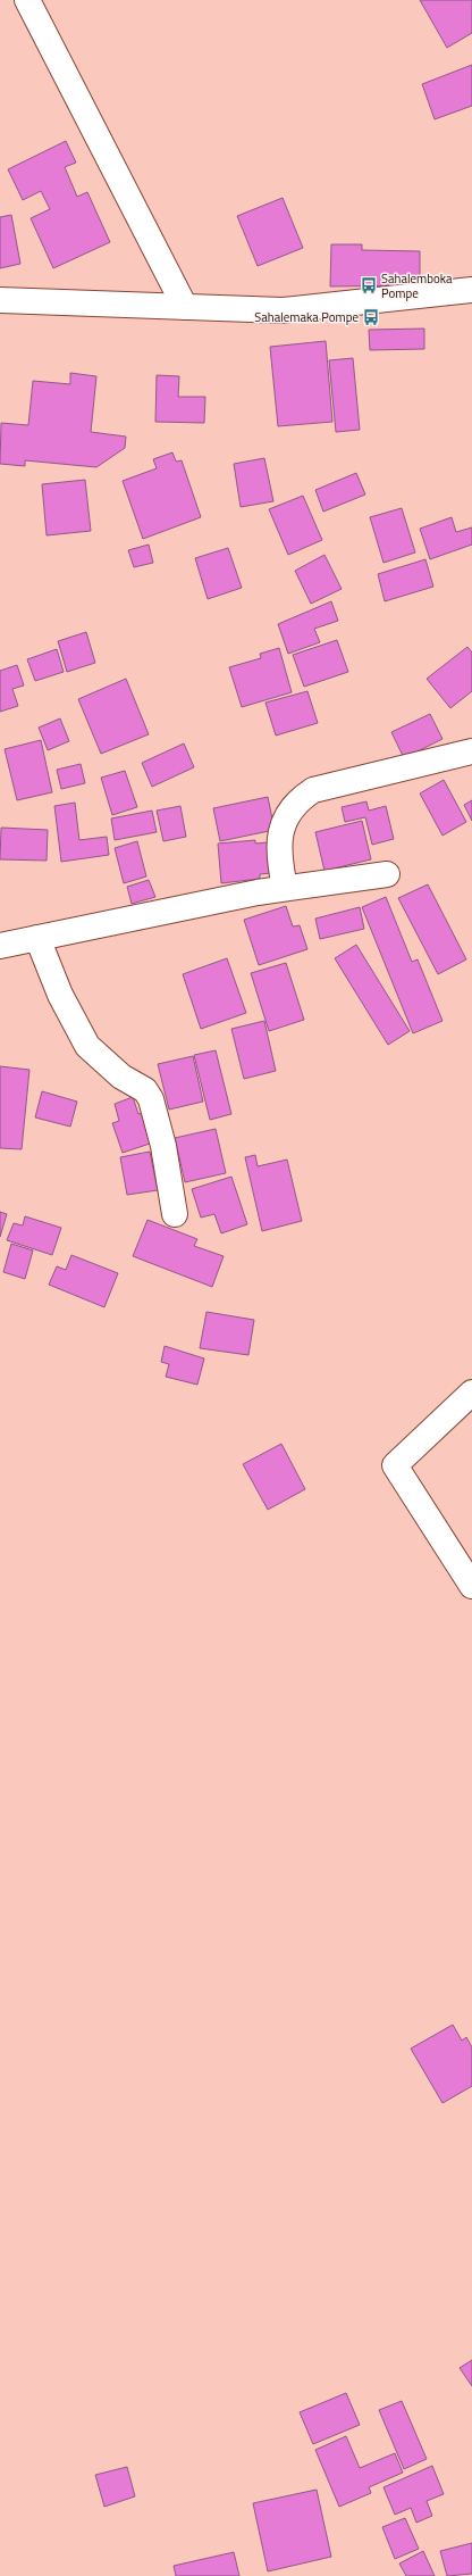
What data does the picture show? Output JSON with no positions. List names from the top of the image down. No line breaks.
{"places":{"bus stop":["Sahalemboka Pompe","Sahalemaka Pompe"]}}
